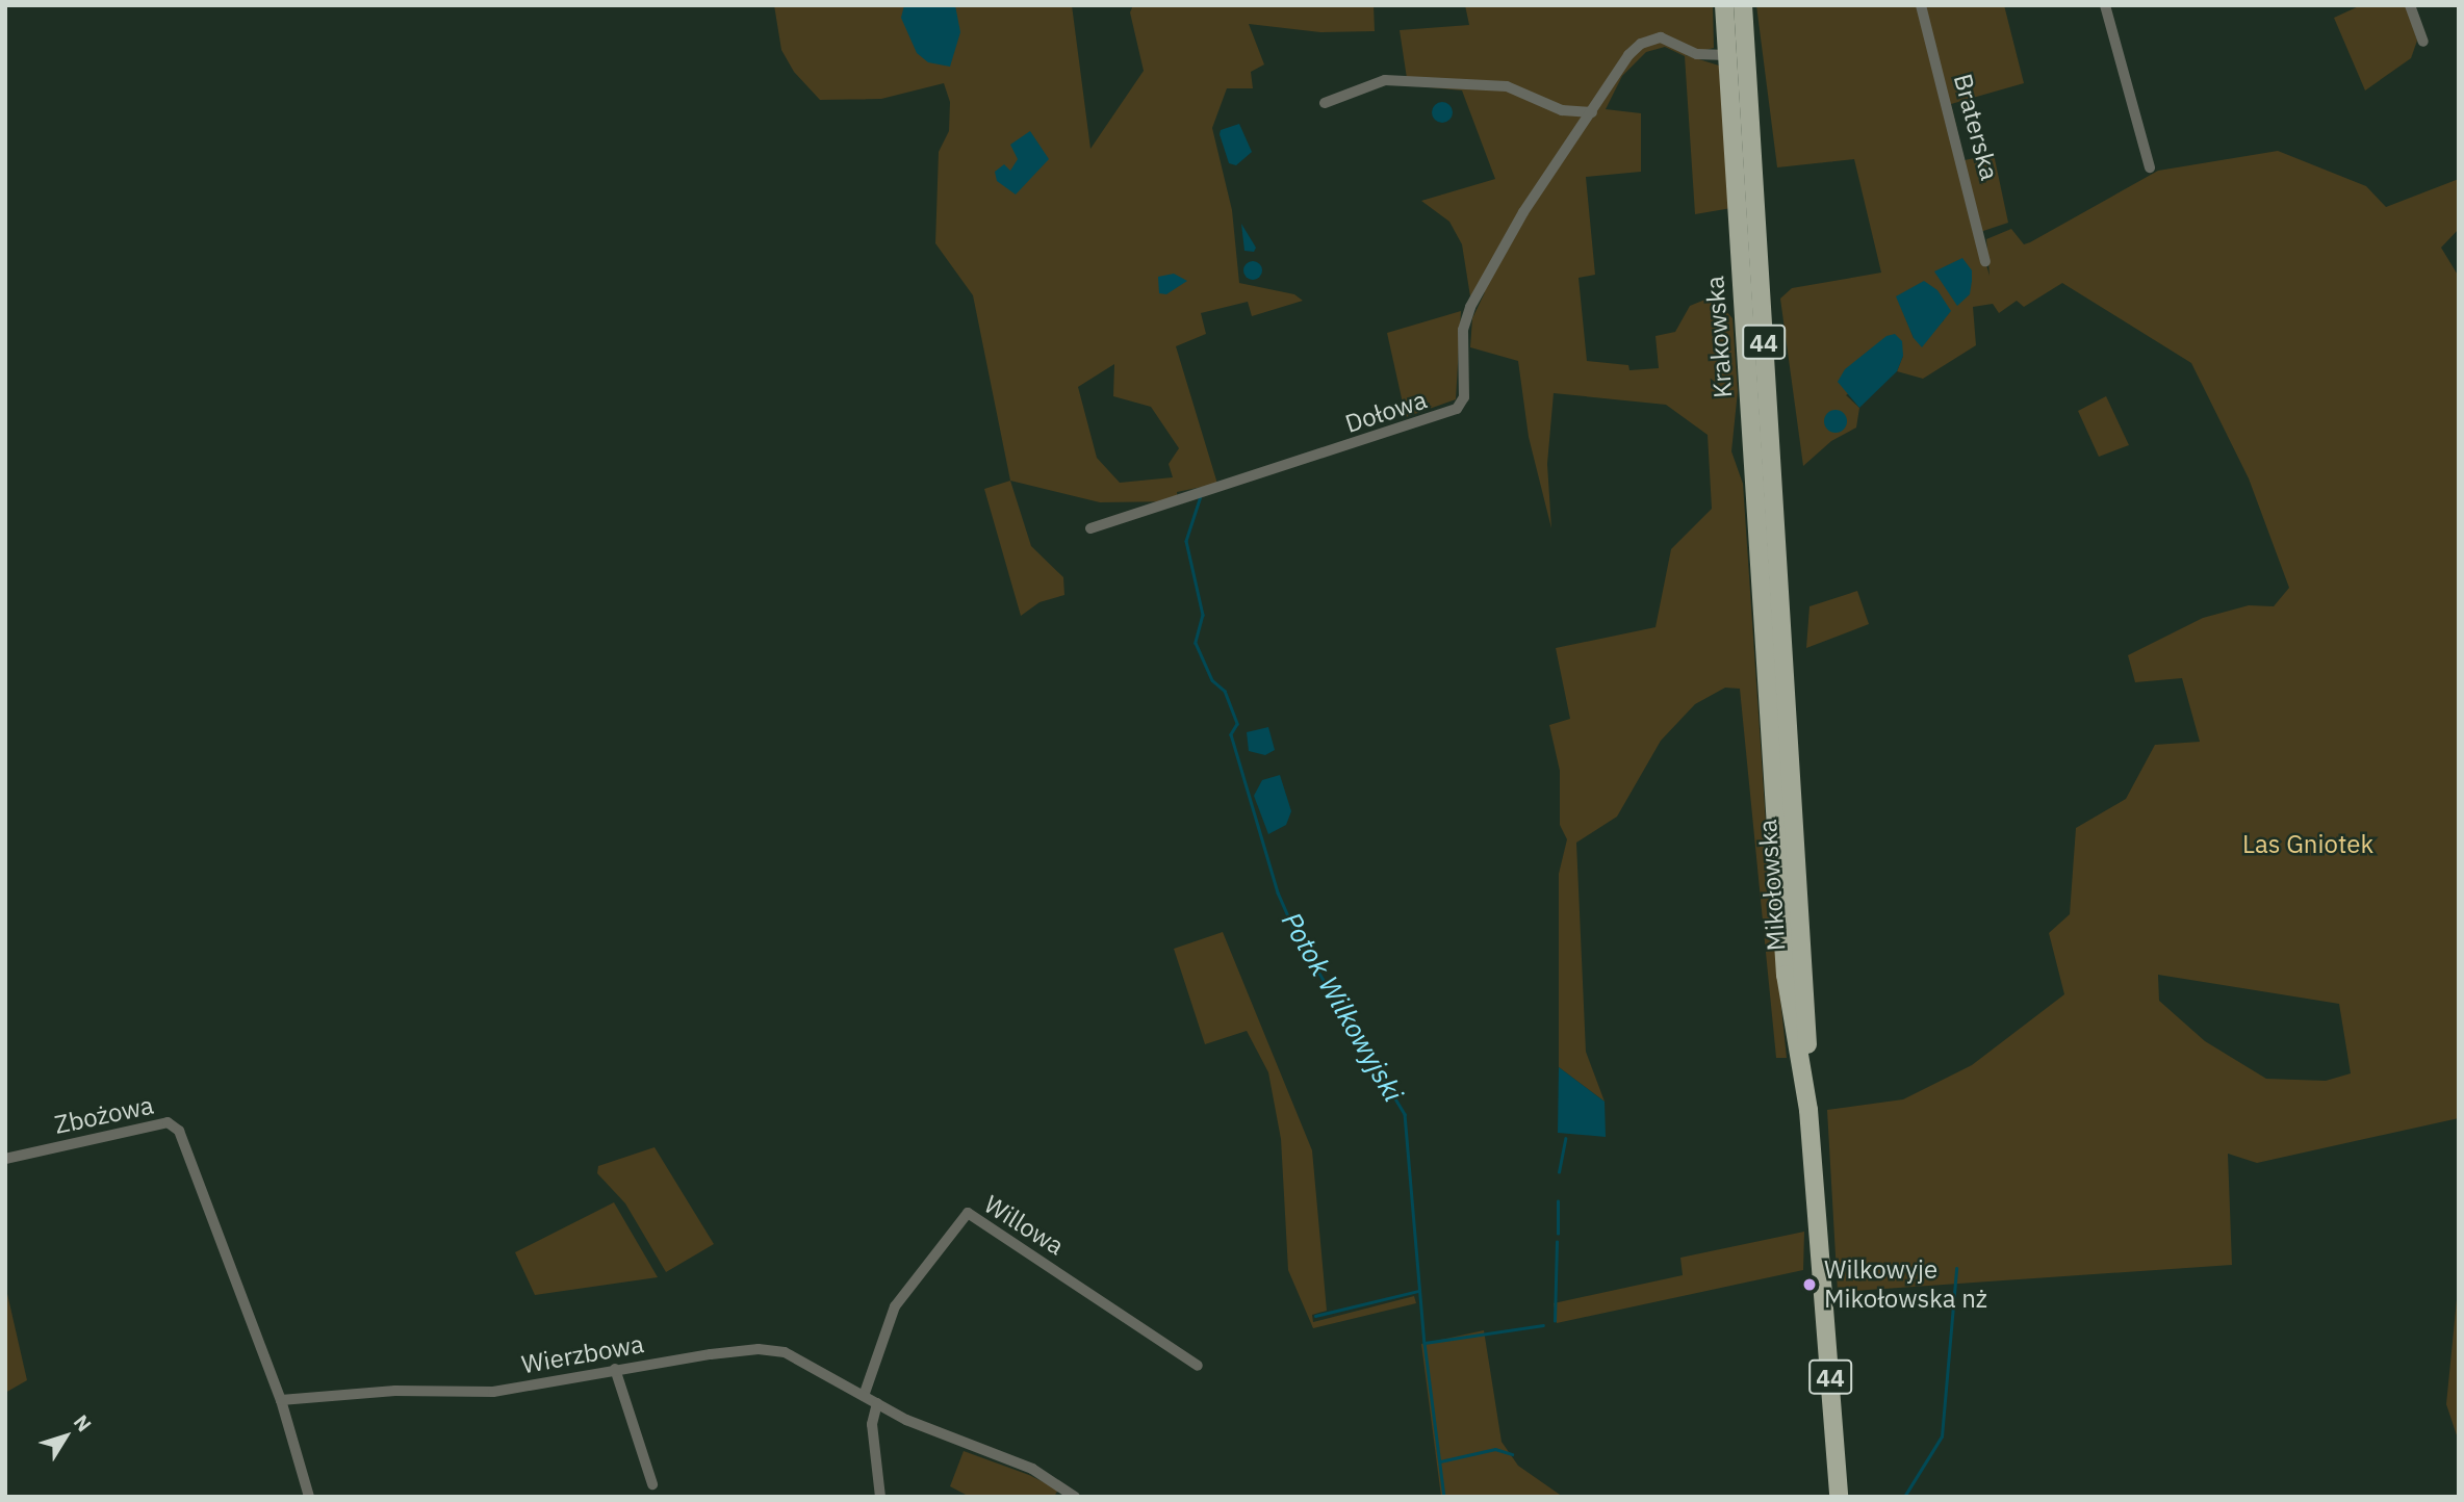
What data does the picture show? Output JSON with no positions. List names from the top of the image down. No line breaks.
{"streets":{"main road":["Krakowska","44","Mikołowska"],"street":["Braterska","Dołowa","Zbożowa","Willowa","Wierzbowa"]},"crossings":[["Krakowska","Dołowa"],["Krakowska","Mikołowska"],["Zbożowa","Wierzbowa"],["Willowa","Wierzbowa"]],"water":["Potok Wilkowyjski"],"parks":["Las Gniotek"],"places":["Wilkowyje Mikołowska nż"],"north":"top right"}
